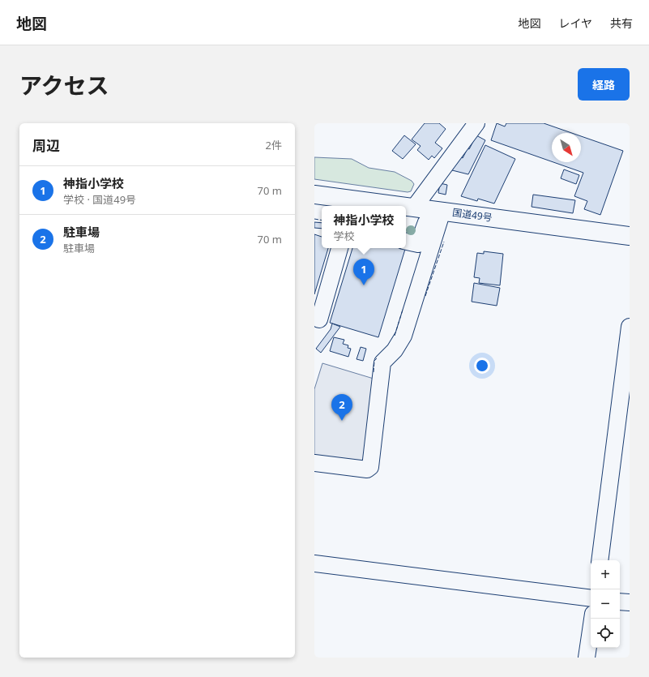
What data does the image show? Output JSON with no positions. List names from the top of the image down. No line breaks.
{"streets":{"highway":["国道49号"]},"north":"bottom right","page":{"header":"地図","nav":["地図","レイヤ","共有"],"title":"アクセス","buttons":"経路","heading":["周辺","2件"],"list":[{"mark":"1","name":"神指小学校","note":"学校 · 国道49号","value":"70 m"},{"mark":"2","name":"駐車場","note":"駐車場","value":"70 m"}],"popup":["神指小学校","学校"],"pins":["1","2"],"map_buttons":["+","−"]}}
